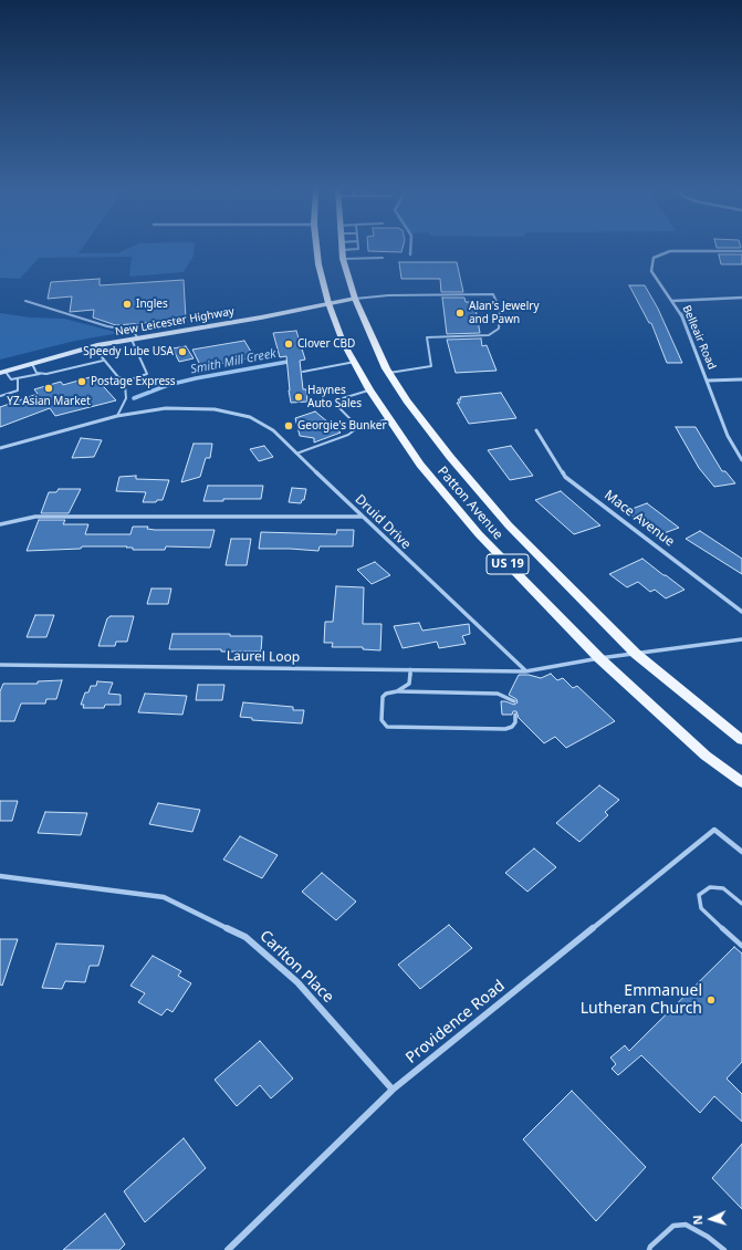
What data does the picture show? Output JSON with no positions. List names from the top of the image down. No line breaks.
{"streets":{"main road":["New Leicester Highway","Patton Avenue","US 19"],"street":["Belleair Road","Mace Avenue","Druid Drive","Laurel Loop","Carlton Place","Providence Road"]},"crossings":[["New Leicester Highway","Patton Avenue"],["Druid Drive","Laurel Loop"],["Carlton Place","Providence Road"]],"water":["Smith Mill Creek"],"places":["Ingles","Alan's Jewelry and Pawn","Clover CBD","Speedy Lube USA","Postage Express","YZ Asian Market","Haynes Auto Sales","Georgie's Bunker","Emmanuel Lutheran Church"],"north":"left"}
